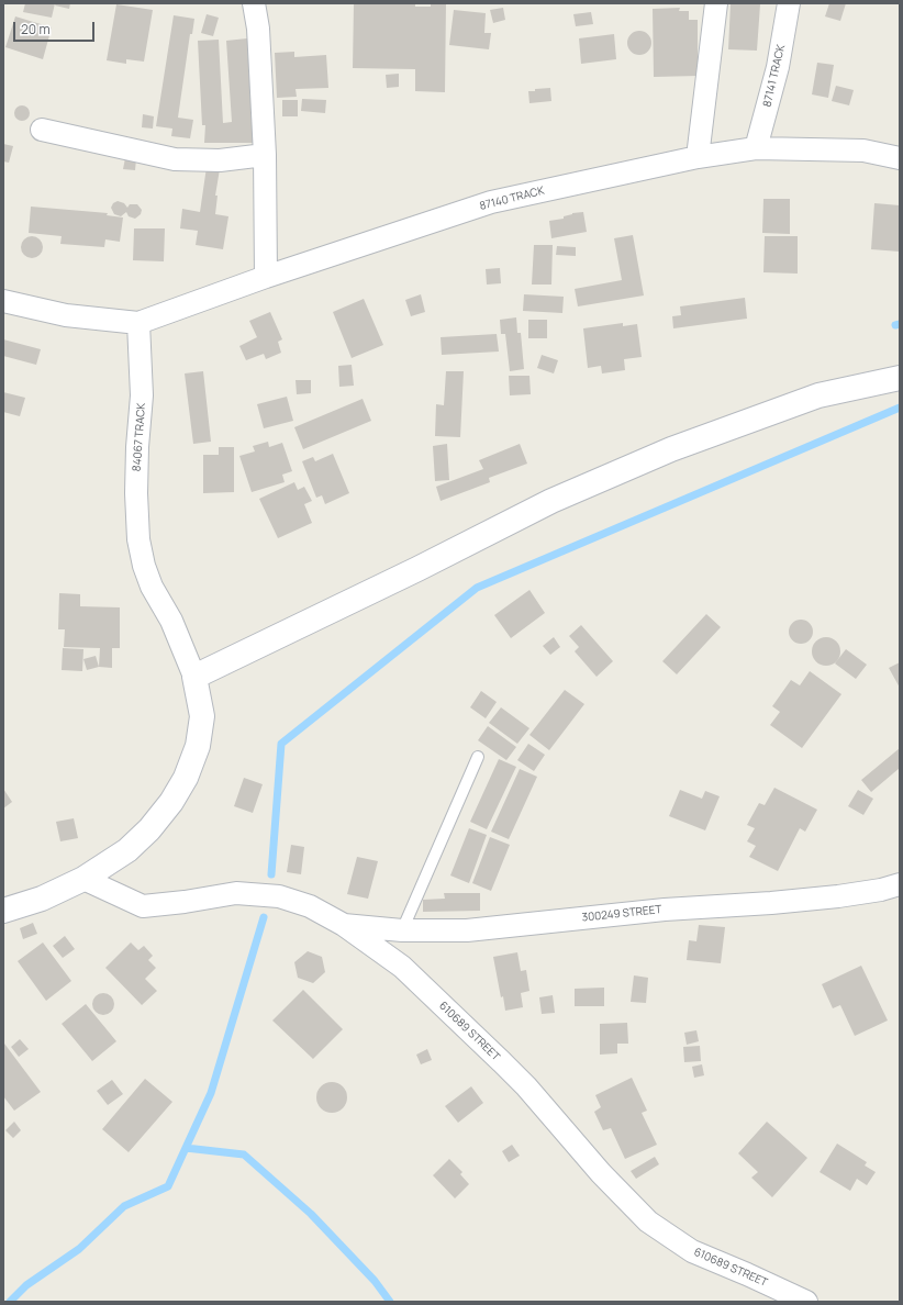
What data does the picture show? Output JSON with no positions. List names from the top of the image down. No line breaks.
{"streets":{"street":["87141 TRACK","87140 TRACK","84067 TRACK","300249 STREET","610689 STREET"]},"crossings":[["87141 TRACK","87140 TRACK"],["87140 TRACK","84067 TRACK"],["300249 STREET","610689 STREET"]],"scale_bar":"20 m"}
